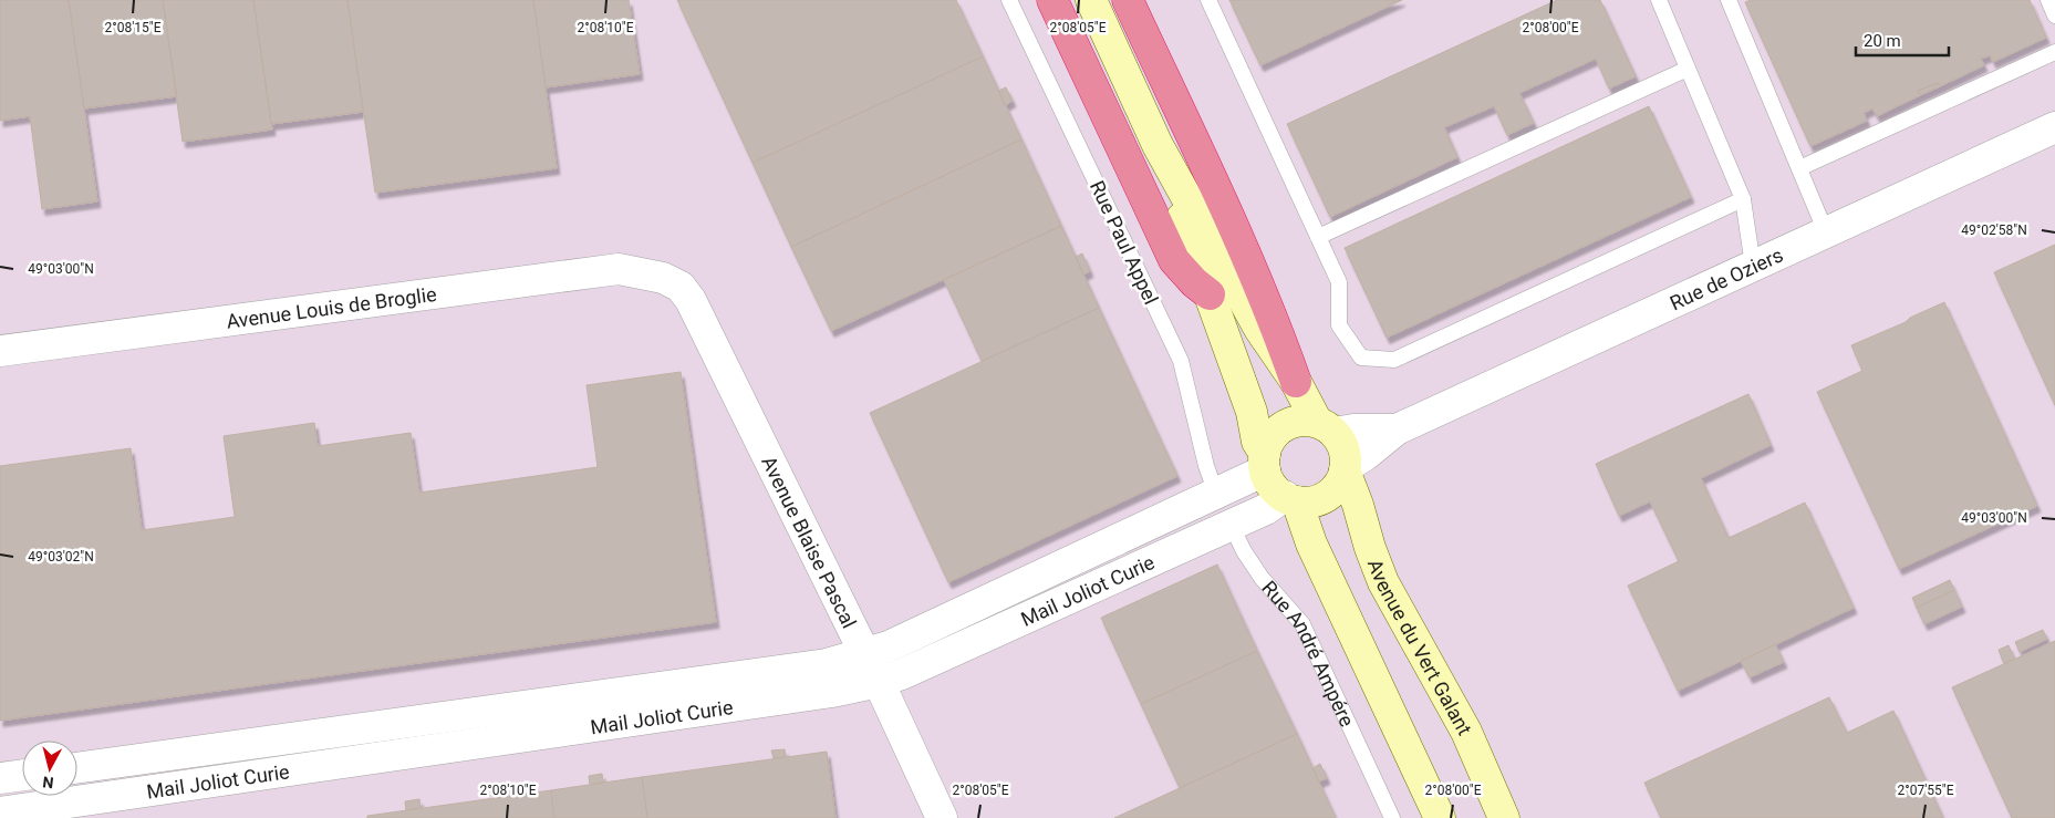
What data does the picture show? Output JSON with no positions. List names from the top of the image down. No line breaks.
{"streets":{"street":["Rue de Oziers","Avenue Louis de Broglie","Avenue Blaise Pascal","Mail Joliot Curie","Avenue du Vert Galant","Rue André Ampére"],"lane":["Rue Paul Appel"]},"crossings":[["Rue Paul Appel","Mail Joliot Curie"],["Rue Paul Appel","Rue André Ampére"],["Rue de Oziers","Mail Joliot Curie"],["Rue de Oziers","Avenue du Vert Galant"],["Avenue Louis de Broglie","Avenue Blaise Pascal"],["Avenue Blaise Pascal","Mail Joliot Curie"],["Mail Joliot Curie","Avenue du Vert Galant"],["Mail Joliot Curie","Rue André Ampére"]],"scale_bar":"20 m","north":"bottom","coordinates":["2°08'15\"E","2°08'10\"E","2°08'05\"E","2°08'00\"E","49°02'58\"N","49°03'00\"N","49°03'02\"N","2°07'55\"E"]}
